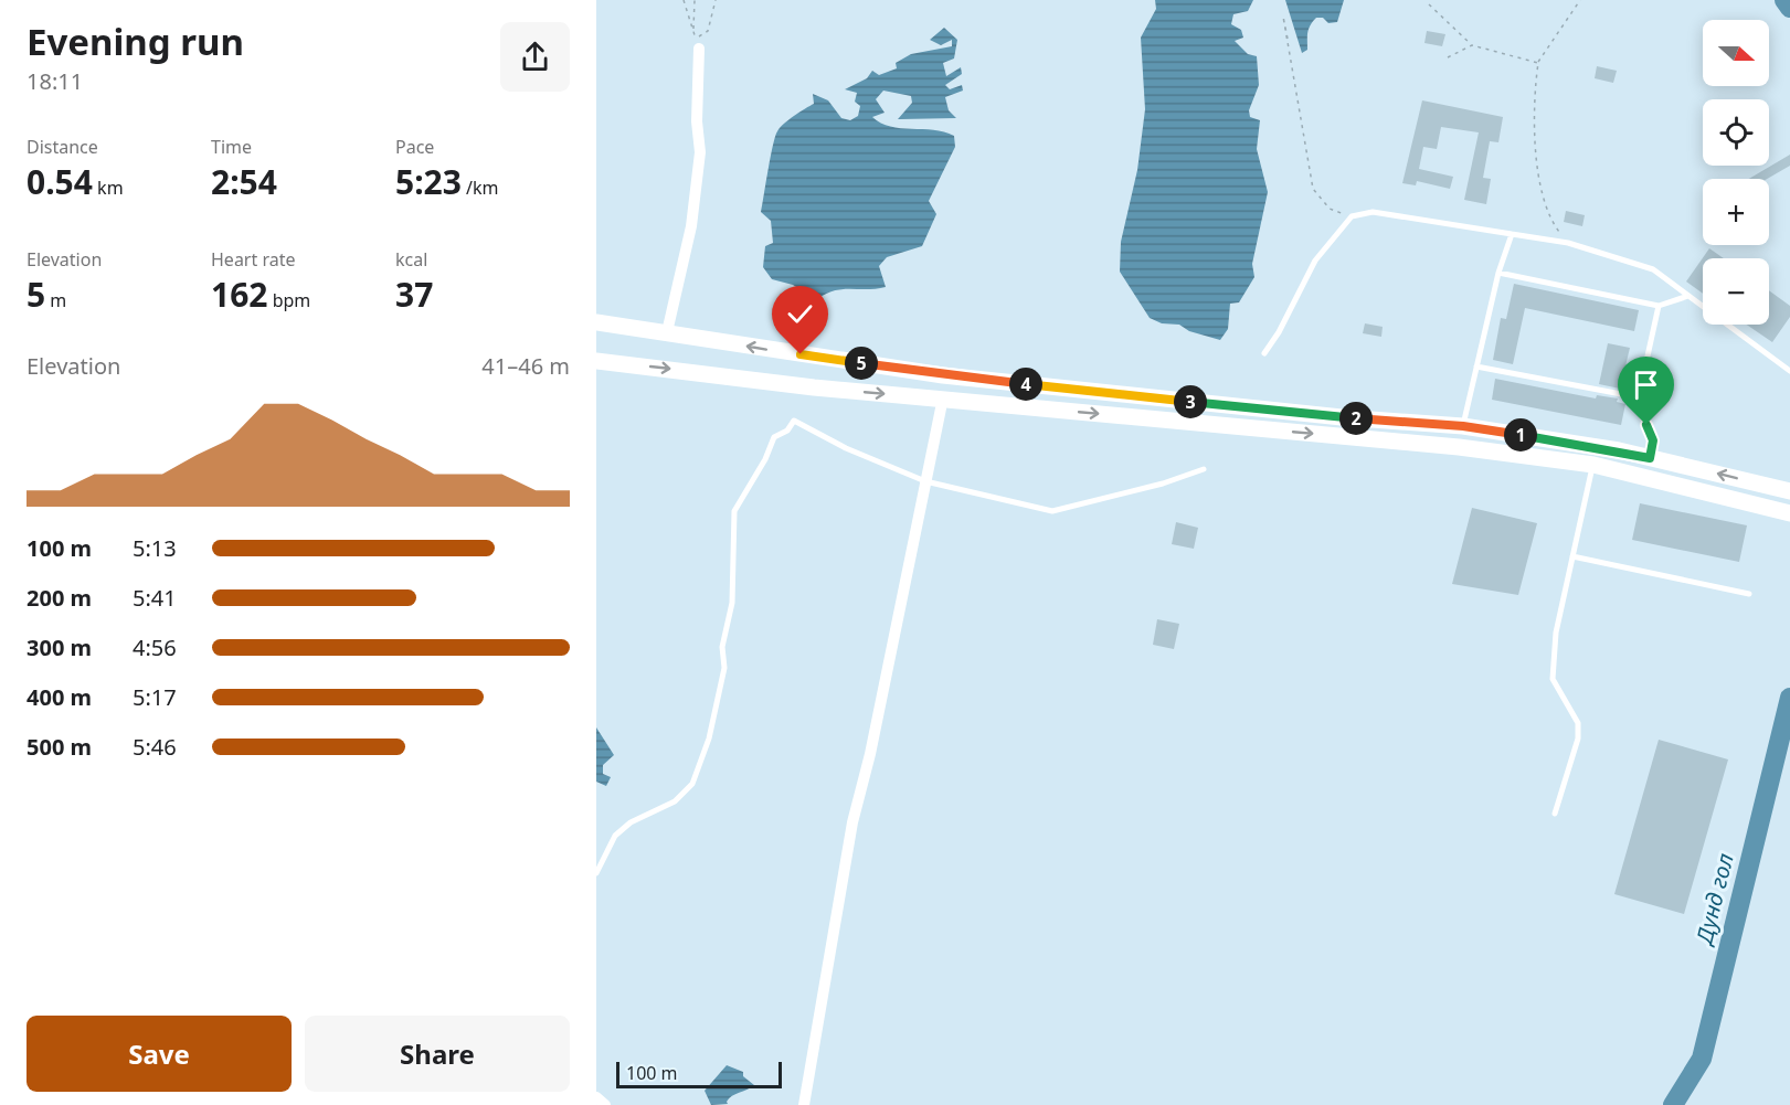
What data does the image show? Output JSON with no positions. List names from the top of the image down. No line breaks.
{"water":["Дунд гол"],"scale_bar":"100 m","north":"right","page":{"heading":["Evening run","18:11"],"map_buttons":["+","−"],"stats":[["Distance","0.54 km"],["Time","2:54"],["Pace","5:23 /km"],["Elevation","5 m"],["Heart rate","162 bpm"],["kcal","37"]],"chart":["Elevation","41–46 m"],"pins":["5","4","3","2","1"],"list":[{"name":"100 m","note":"5:13"},{"name":"200 m","note":"5:41"},{"name":"300 m","note":"4:56"},{"name":"400 m","note":"5:17"},{"name":"500 m","note":"5:46"}],"buttons":["Save","Share"],"scale":"100 m"}}
